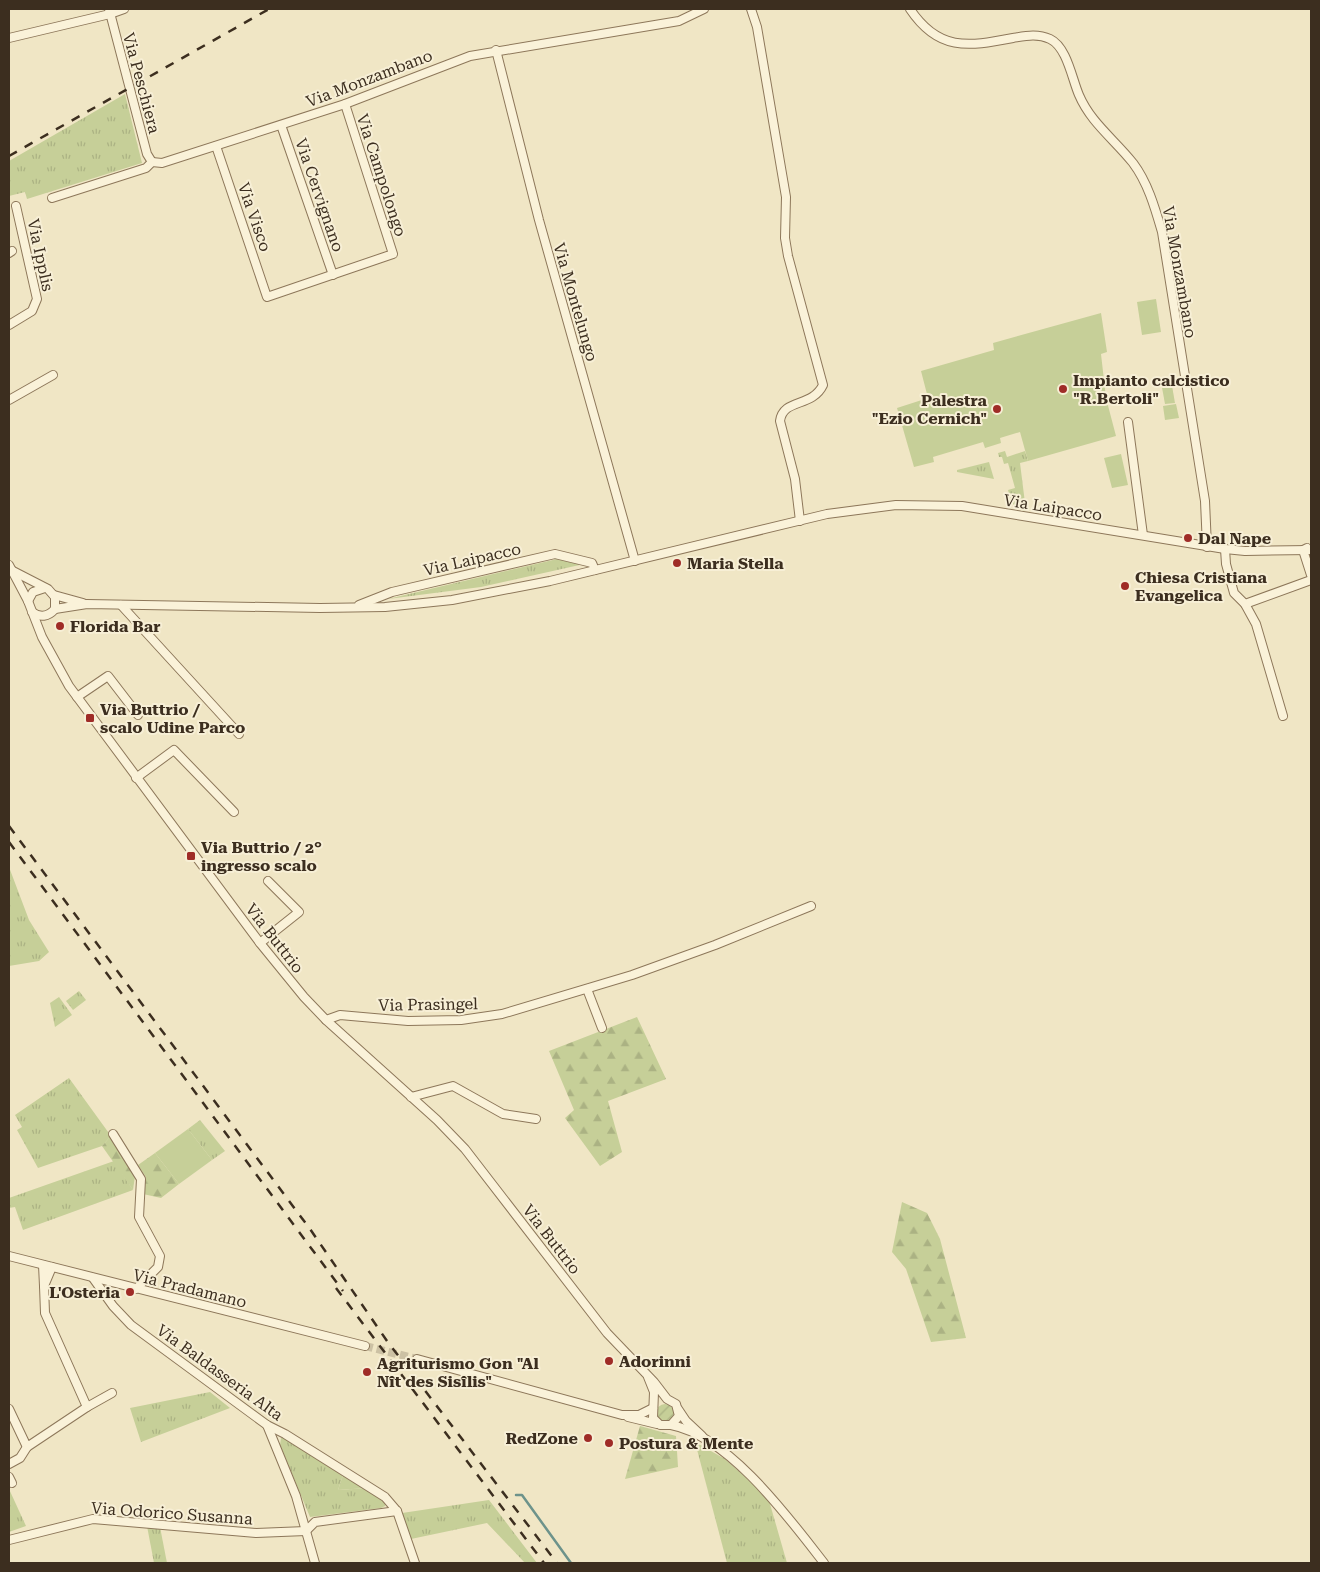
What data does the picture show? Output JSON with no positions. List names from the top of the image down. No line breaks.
{"streets":{"street":["Via Monzambano","Via Peschiera","Via Campolongo","Via Cervignano","Via Visco","Via Ipplis","Via Montelungo","Via Laipacco","Via Buttrio","Via Prasingel","Via Pradamano","Via Baldasseria Alta","Via Odorico Susanna"]},"crossings":[["Via Monzambano","Via Peschiera"],["Via Monzambano","Via Campolongo"],["Via Monzambano","Via Cervignano"],["Via Monzambano","Via Visco"],["Via Monzambano","Via Montelungo"],["Via Monzambano","Via Laipacco"],["Via Campolongo","Via Cervignano"],["Via Campolongo","Via Visco"],["Via Cervignano","Via Visco"],["Via Montelungo","Via Laipacco"],["Via Laipacco","Via Buttrio"],["Via Buttrio","Via Prasingel"],["Via Pradamano","Via Baldasseria Alta"]],"places":{"other":["Impianto calcistico \"R.Bertoli\"","Palestra \"Ezio Cernich\"","Dal Nape","Maria Stella","Chiesa Cristiana Evangelica","Florida Bar","L'Osteria","Adorinni","Agriturismo Gon \"Al Nît des Sisîlis\"","RedZone","Postura & Mente"],"transit":["Via Buttrio / scalo Udine Parco","Via Buttrio / 2° ingresso scalo"]}}
